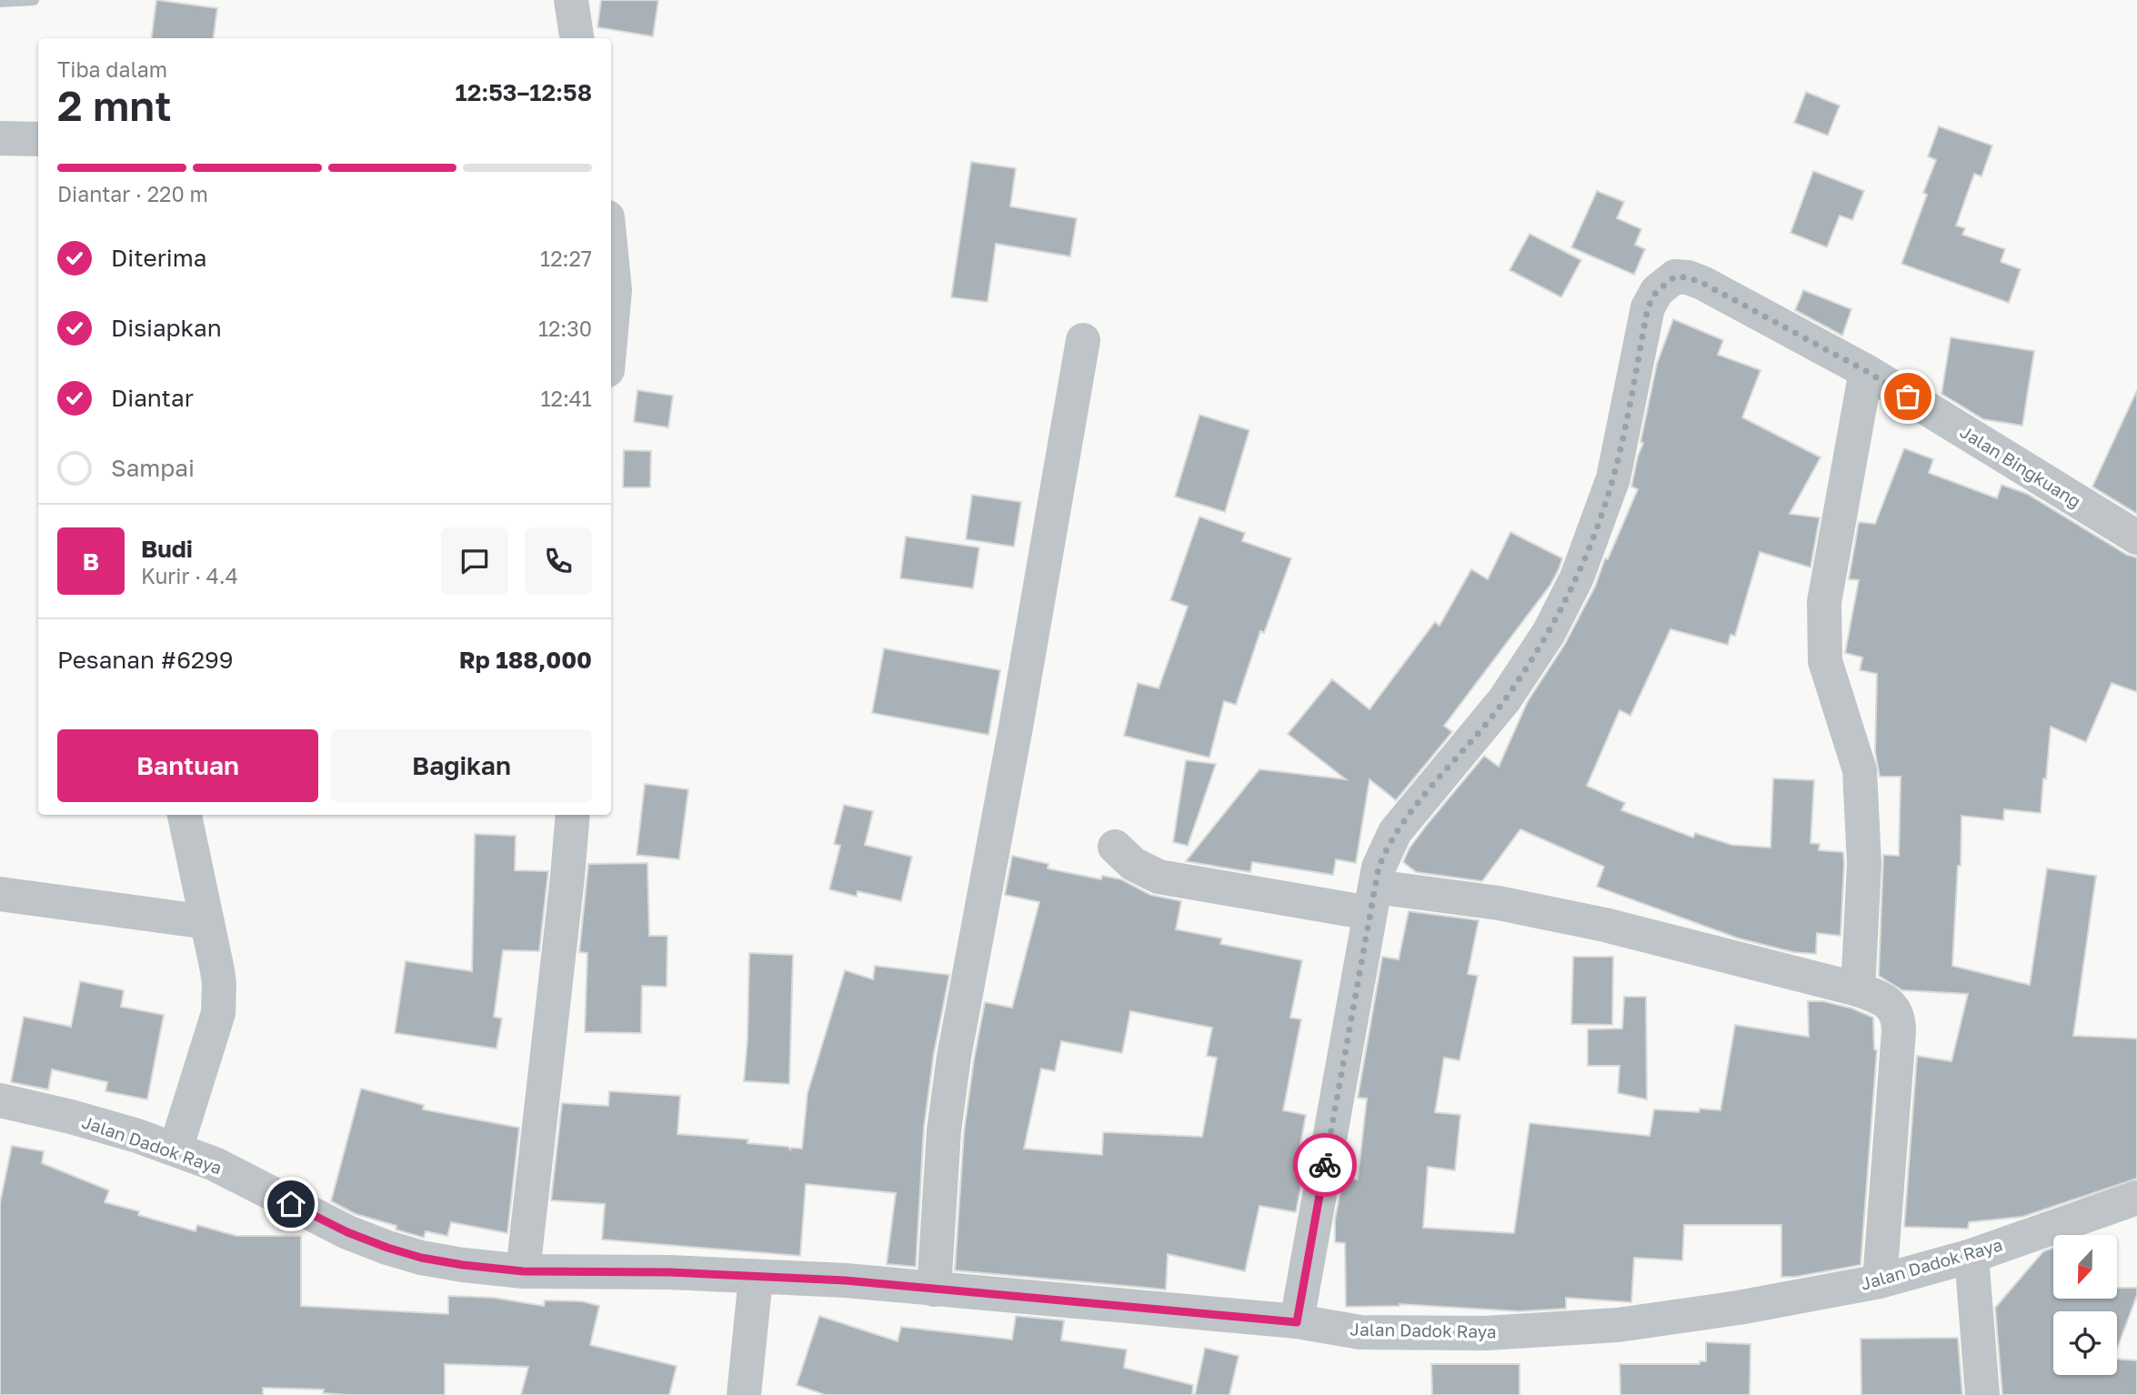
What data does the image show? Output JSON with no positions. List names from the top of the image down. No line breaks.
{"streets":{"street":["Jalan Bingkuang","Jalan Dadok Raya"]},"crossings":[["Jalan Bingkuang","Jalan Dadok Raya"]],"north":"bottom","page":{"heading":["2 mnt","Tiba dalam","12:53–12:58"],"panel":["Budi","Kurir · 4.4","Pesanan #6299","Rp 188,000"],"bar":"Diantar · 220 m","list":[["Diterima","12:27"],["Disiapkan","12:30"],["Diantar","12:41"],"Sampai"],"round":"B","buttons":["Bantuan","Bagikan"]}}
